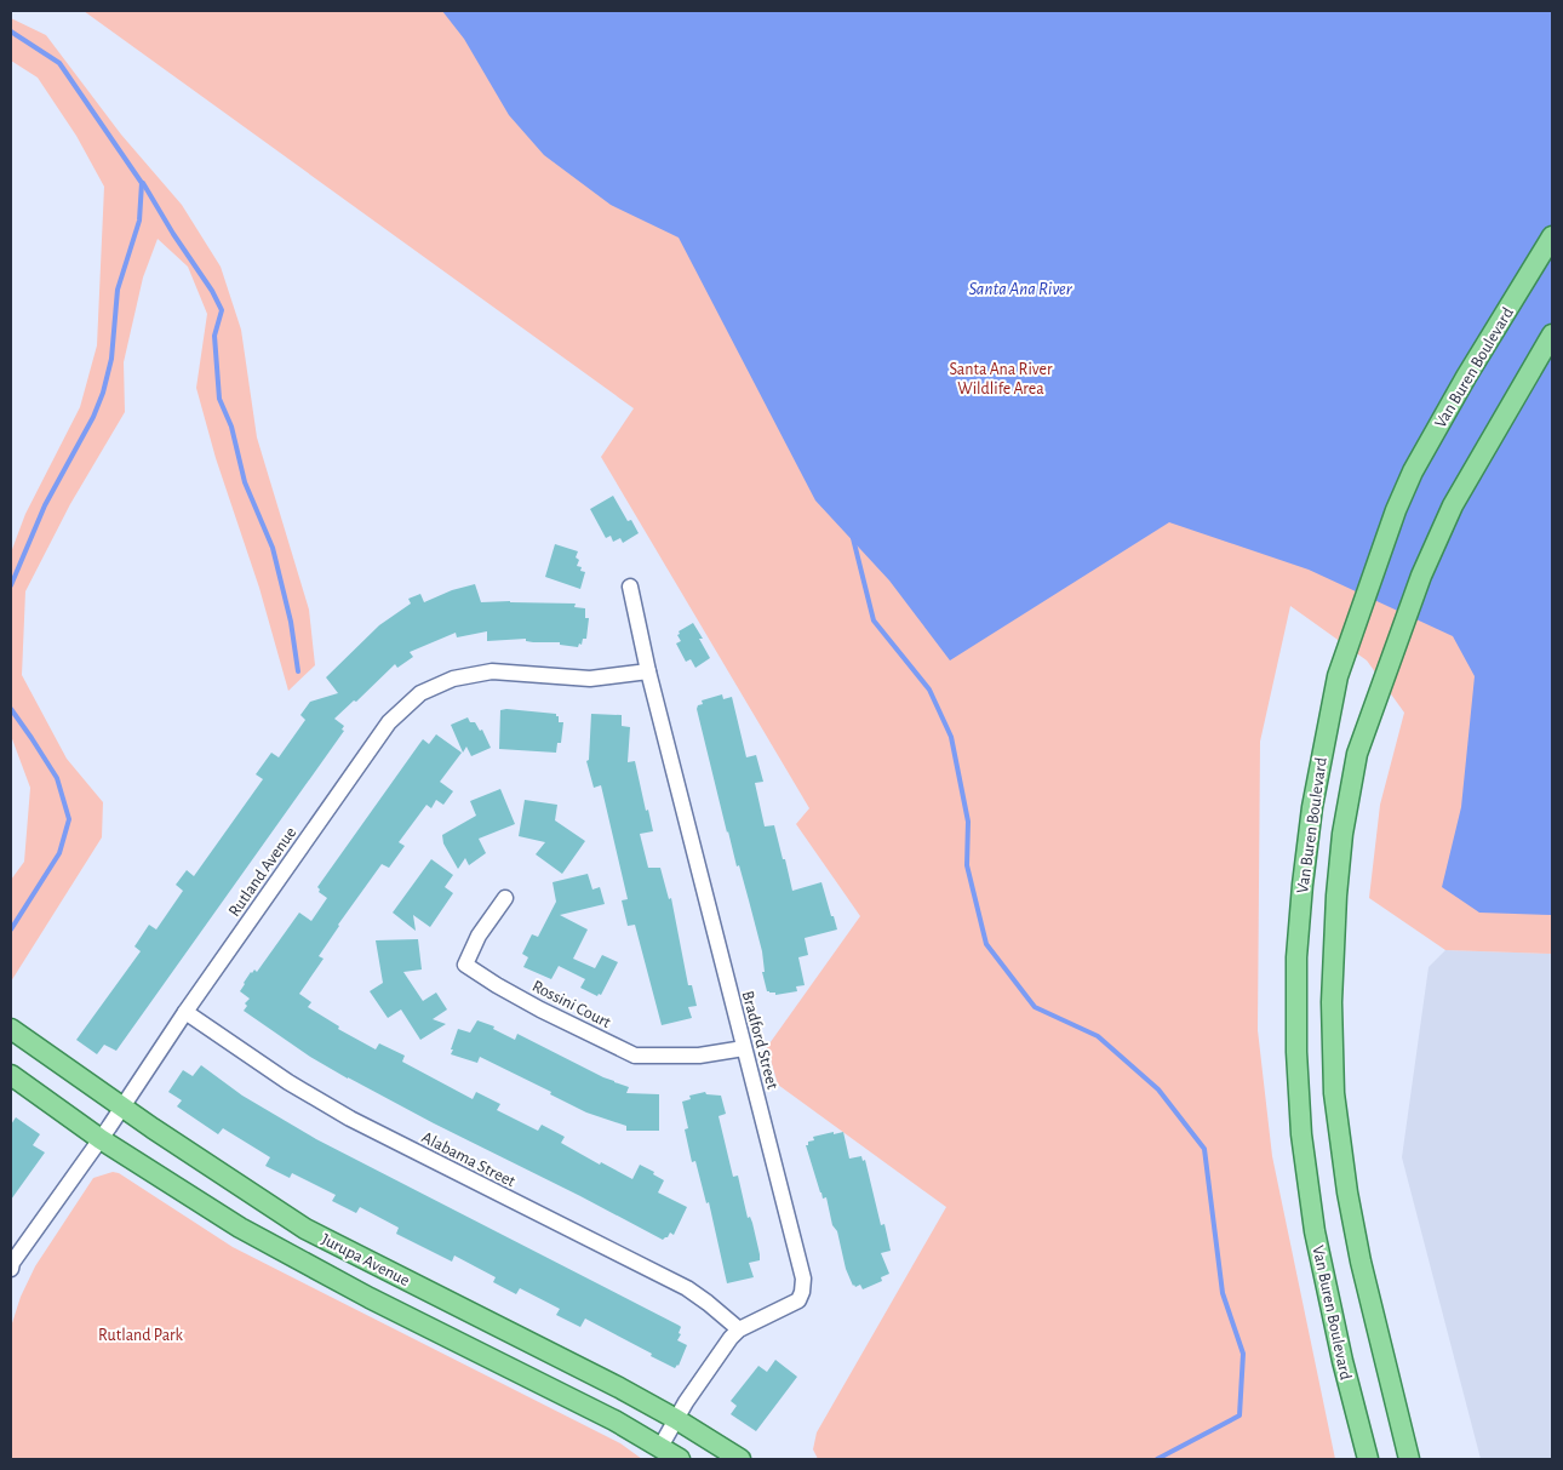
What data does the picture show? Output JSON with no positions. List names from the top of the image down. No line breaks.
{"streets":{"main road":["Van Buren Boulevard","Jurupa Avenue"],"street":["Rutland Avenue","Rossini Court","Bradford Street","Alabama Street"]},"crossings":[["Rutland Avenue","Bradford Street"],["Rutland Avenue","Alabama Street"],["Rutland Avenue","Jurupa Avenue"],["Rossini Court","Bradford Street"],["Bradford Street","Alabama Street"],["Bradford Street","Jurupa Avenue"]],"water":["Santa Ana River"],"parks":["Santa Ana River Wildlife Area","Rutland Park"]}
